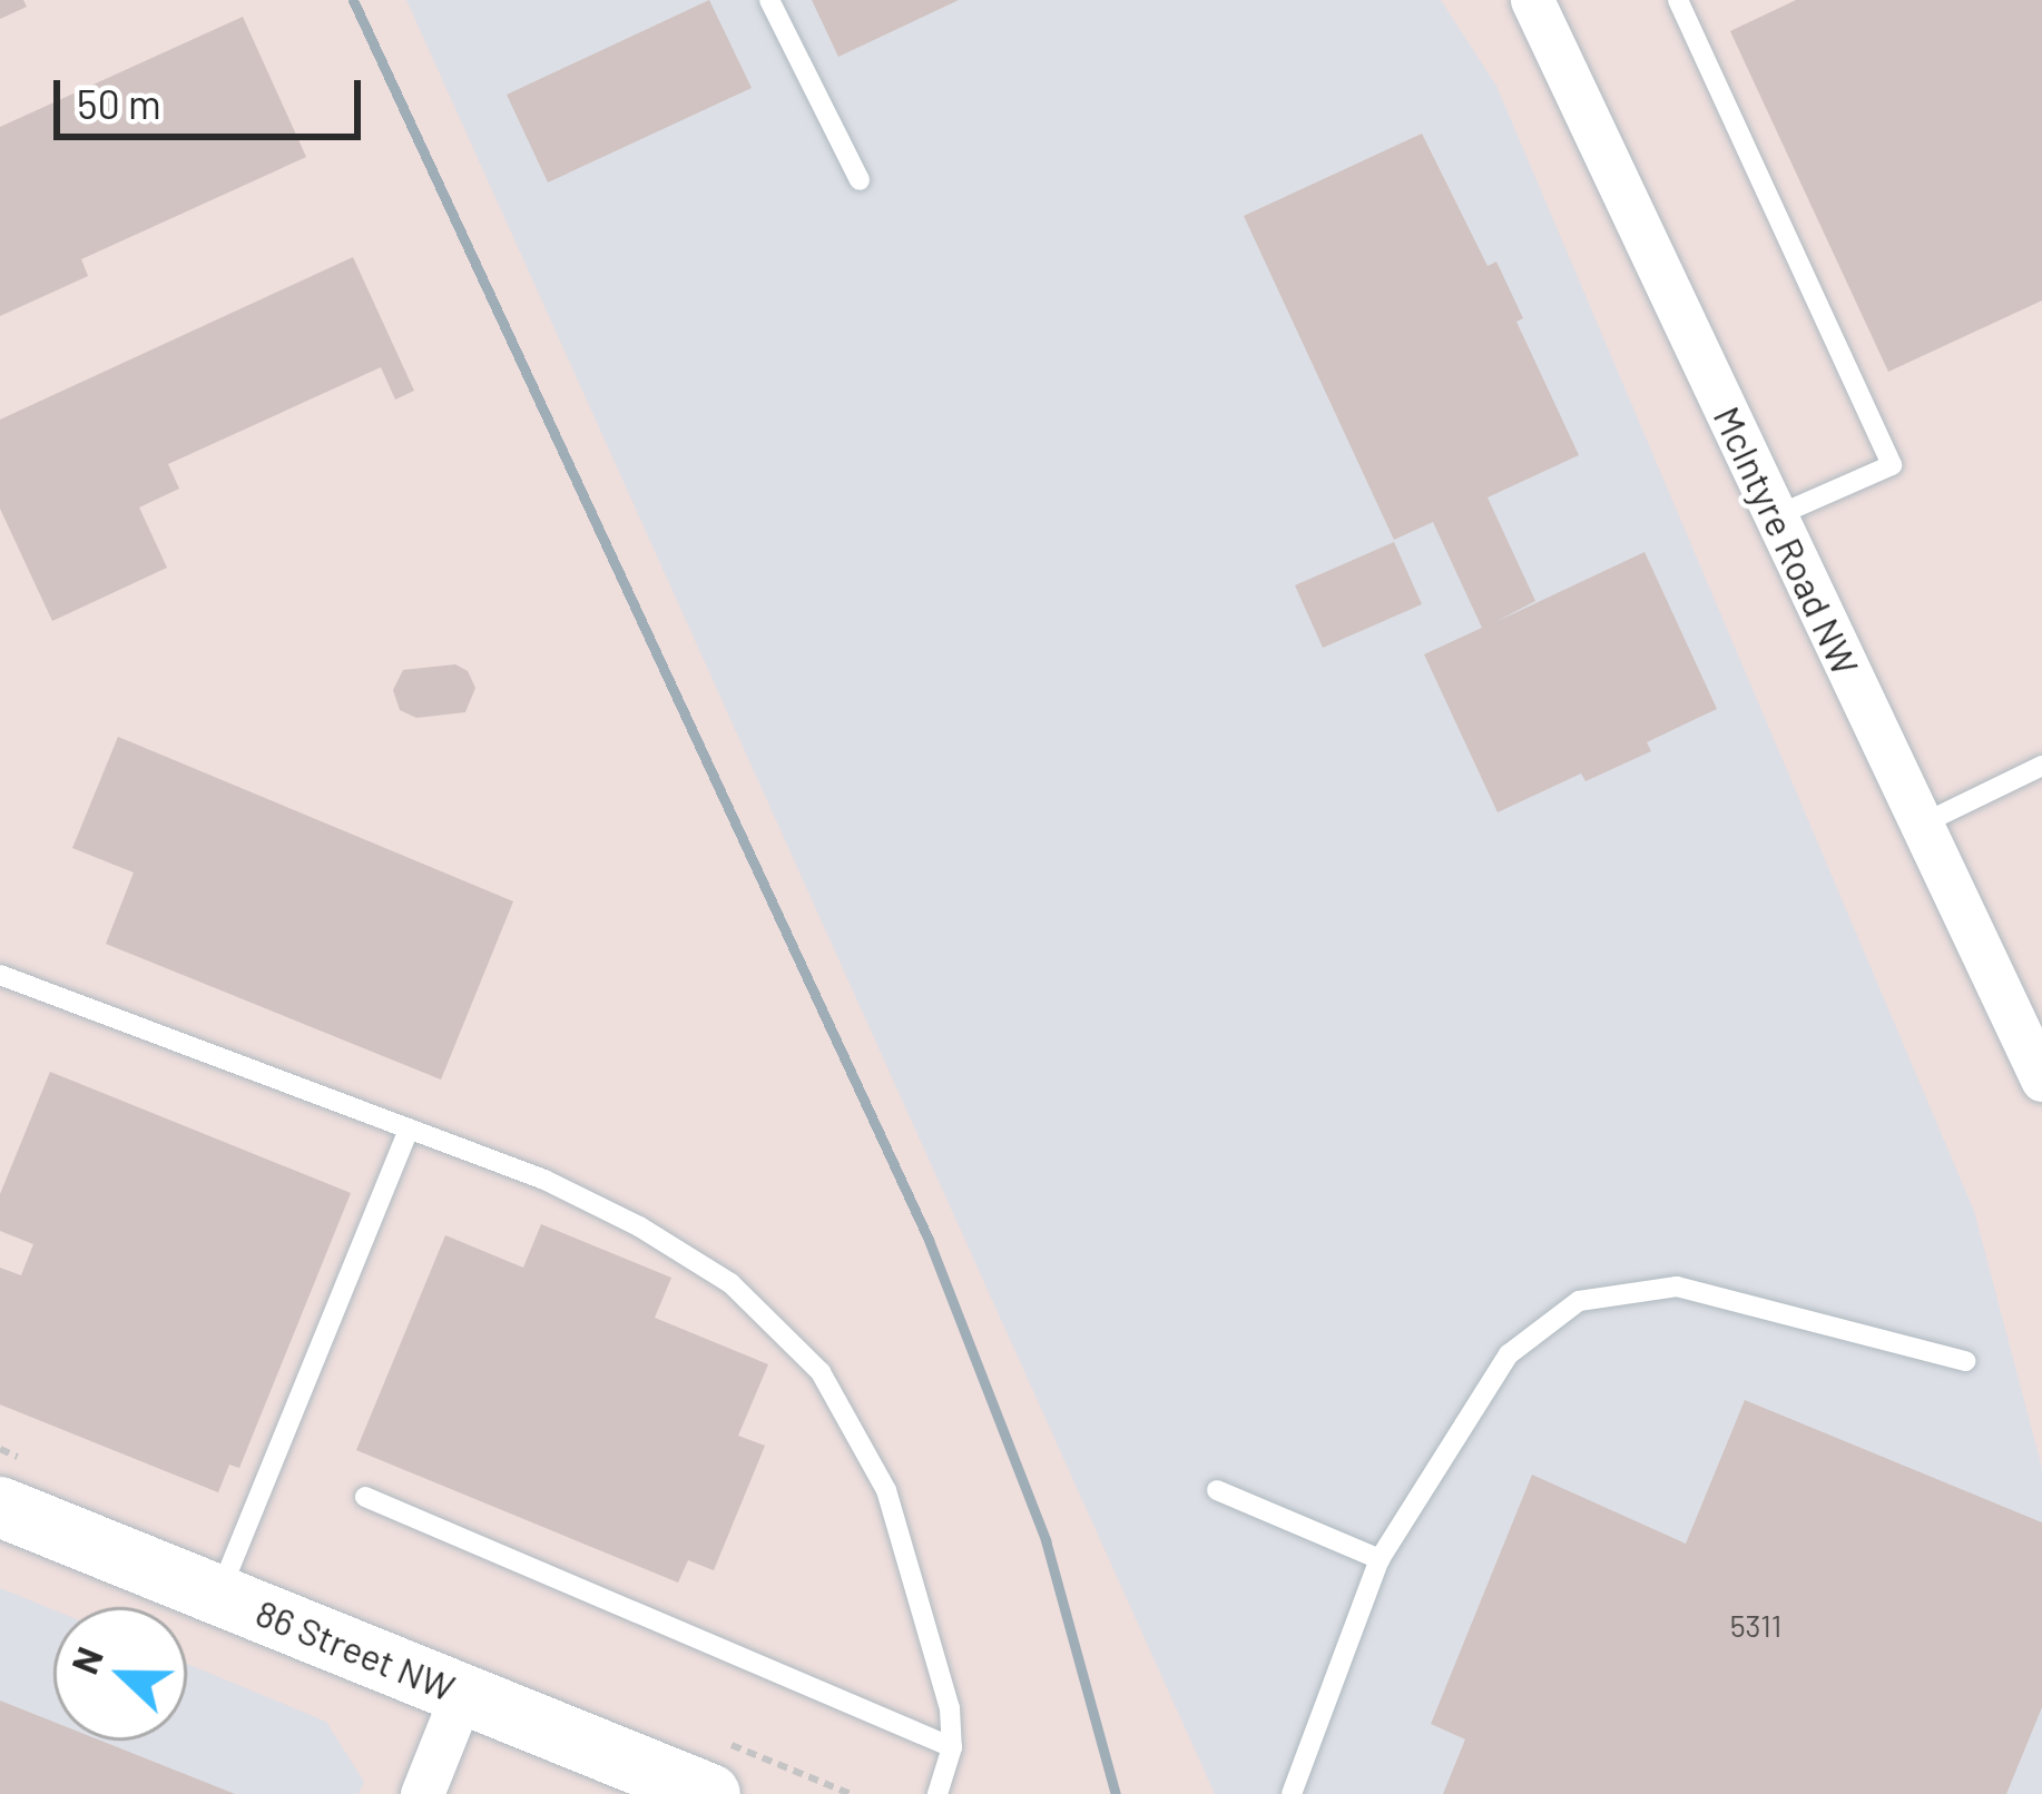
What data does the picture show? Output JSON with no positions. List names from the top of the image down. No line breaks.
{"streets":{"street":["McIntyre Road NW","86 Street NW"]},"house_numbers":["5311"],"scale_bar":"50 m","north":"left"}
